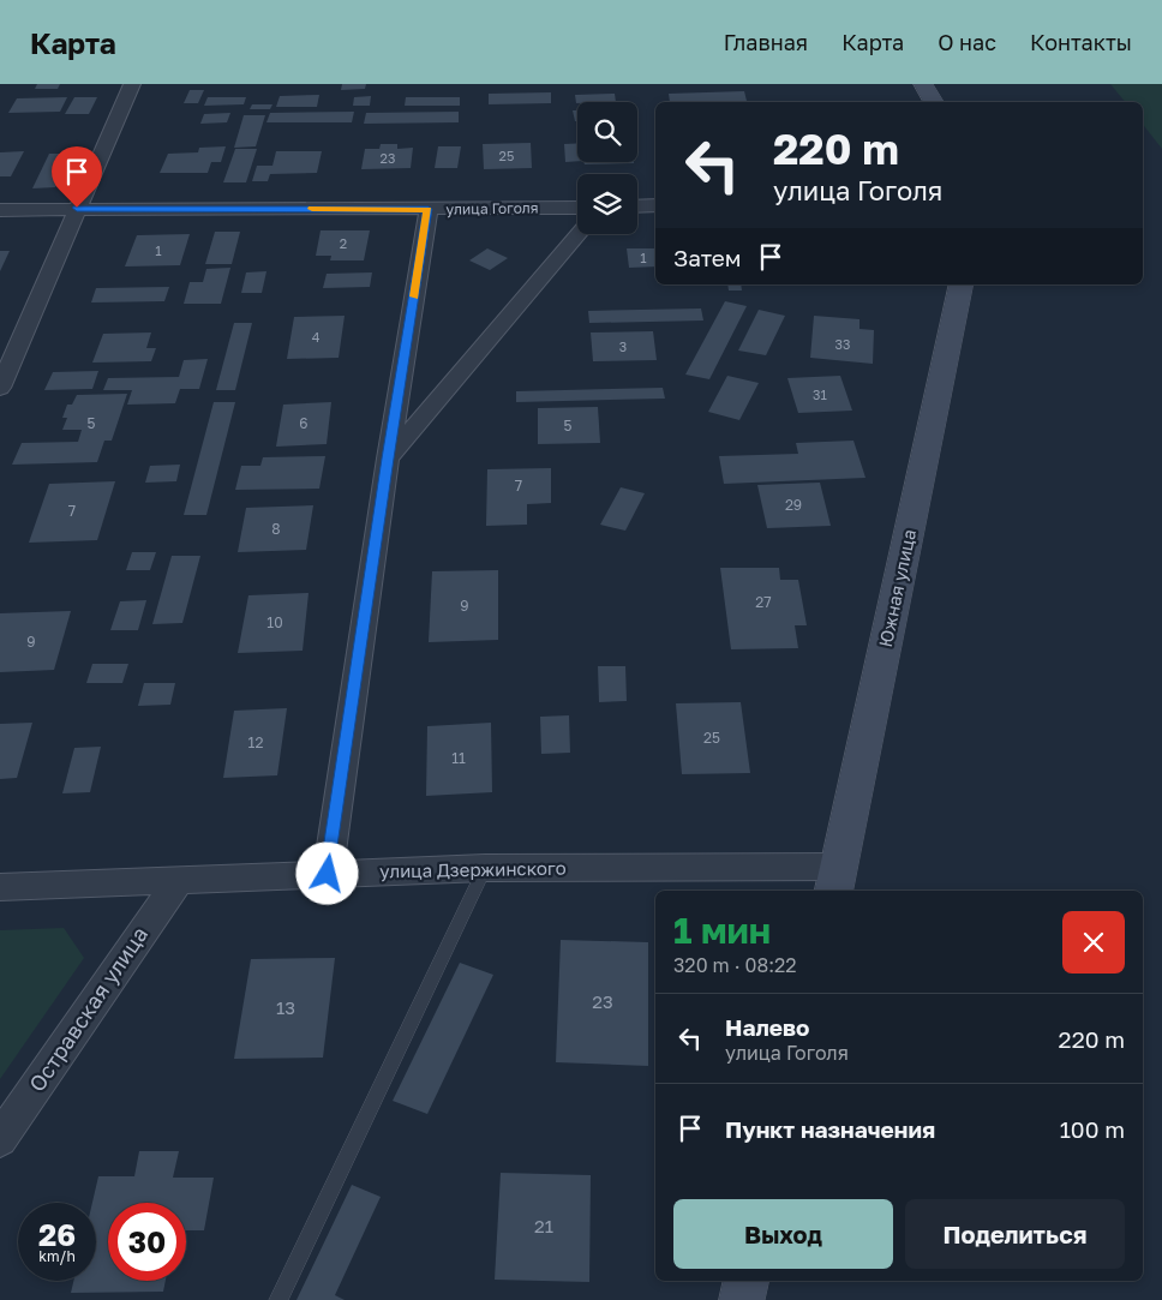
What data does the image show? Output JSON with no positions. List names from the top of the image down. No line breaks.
{"streets":{"street":["улица Гоголя","Южная улица","улица Дзержинского","Остравская улица"]},"crossings":[["Южная улица","улица Дзержинского"],["улица Дзержинского","Остравская улица"]],"house_numbers":["25","23","2","1","1","4","33","3","31","5","6","5","7","29","7","8","27","9","10","9","25","12","11","23","13","21"],"page":{"header":"Карта","nav":["Главная","Карта","О нас","Контакты"],"turn":["220 m","улица Гоголя"],"then":"Затем","heading":["1 мин","320 m · 08:22"],"list":[{"name":"Налево","note":"улица Гоголя","value":"220 m"},{"name":"Пункт назначения","value":"100 m"}],"buttons":["Выход","Поделиться"],"speed":"26 km/h","limit":"30"}}
